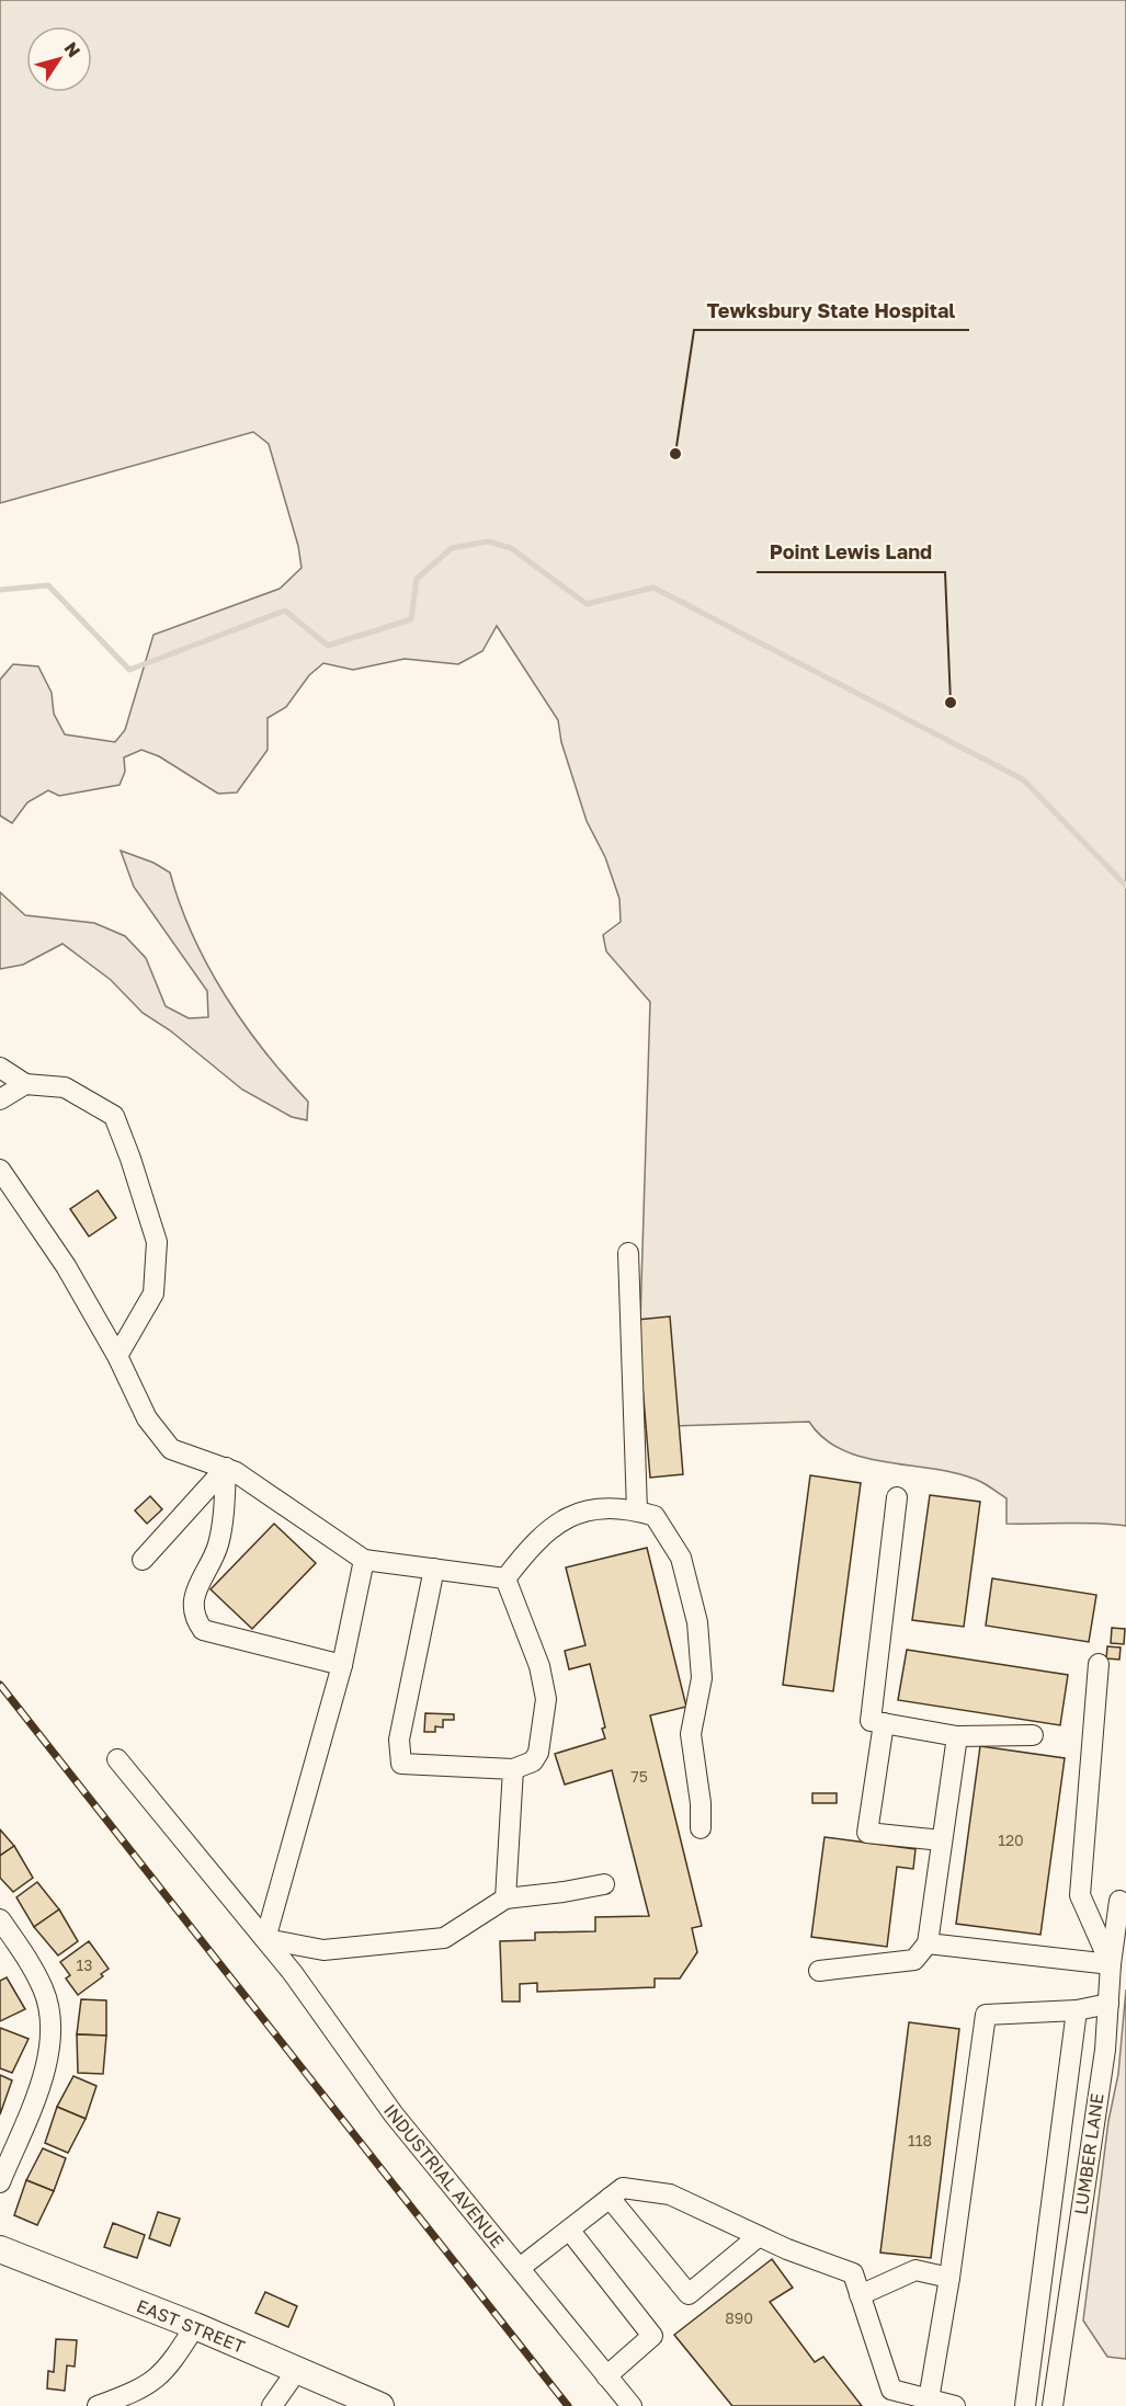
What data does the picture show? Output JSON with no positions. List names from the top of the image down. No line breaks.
{"streets":{"main road":["EAST STREET"],"street":["LUMBER LANE","INDUSTRIAL AVENUE"]},"places":["Tewksbury State Hospital","Point Lewis Land"],"house_numbers":["75","120","13","118","890"],"north":"top right"}
